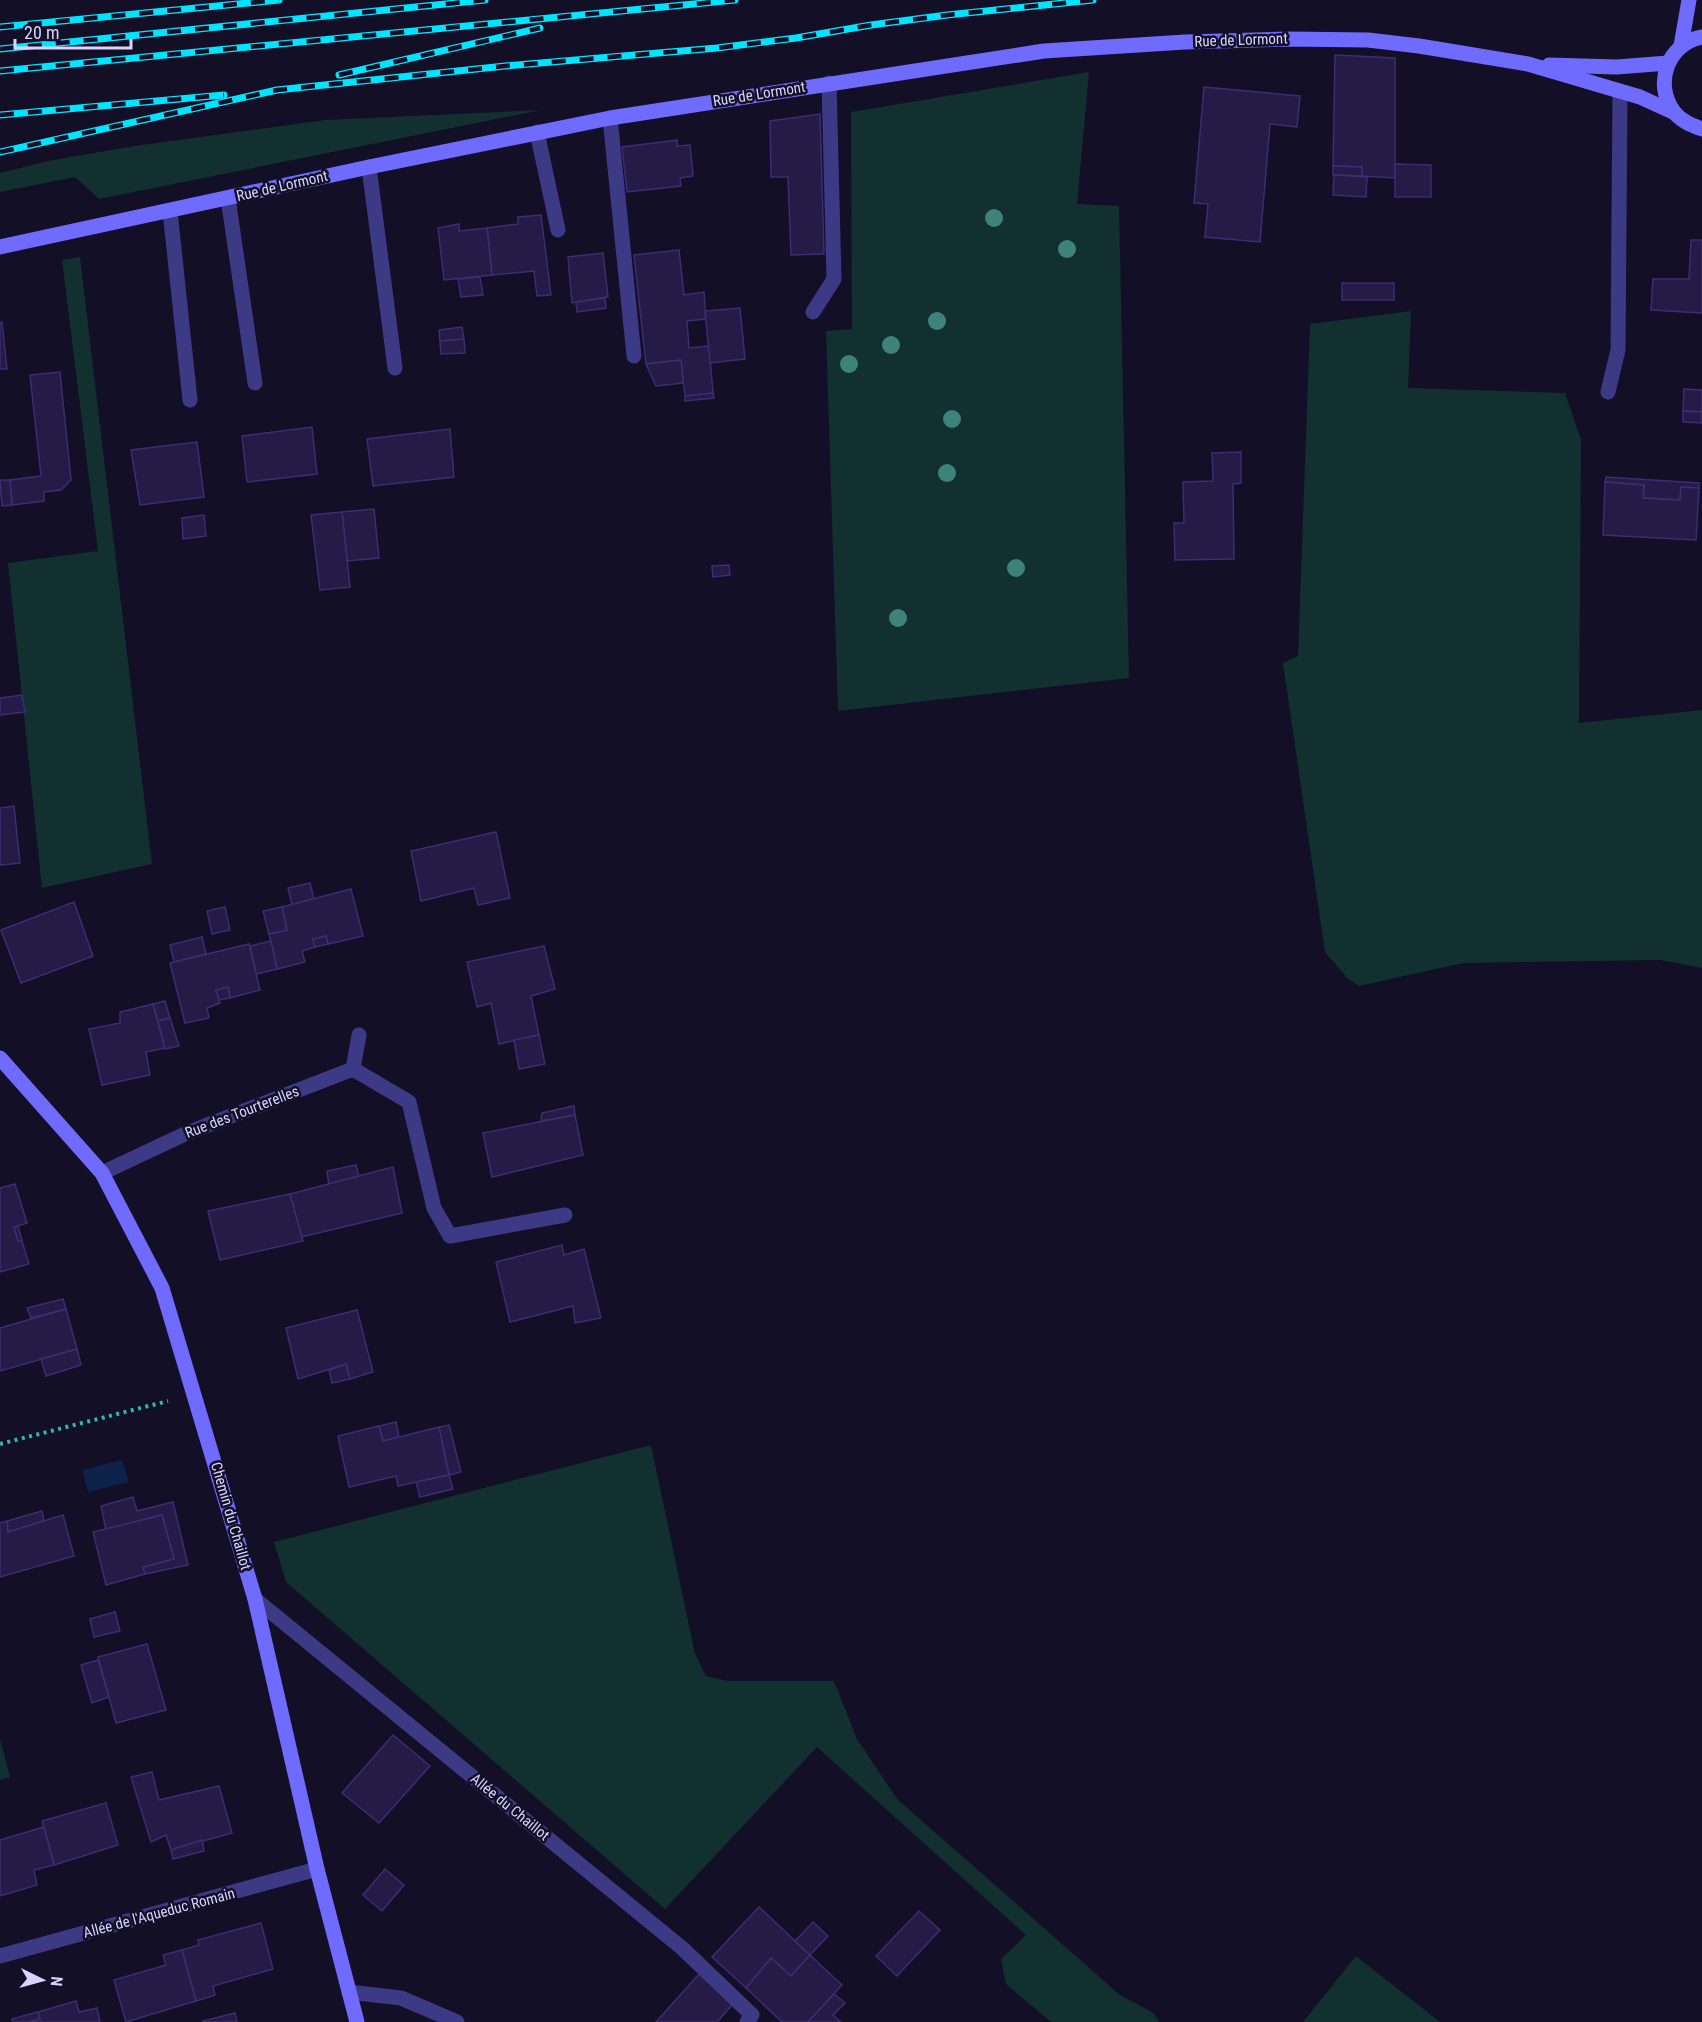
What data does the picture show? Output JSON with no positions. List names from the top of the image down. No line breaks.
{"streets":{"main road":["Rue de Lormont","Chemin du Chaillot"],"street":["Rue des Tourterelles","Allée du Chaillot","Allée de l'Aqueduc Romain"]},"crossings":[["Rue des Tourterelles","Chemin du Chaillot"],["Chemin du Chaillot","Allée du Chaillot"],["Chemin du Chaillot","Allée de l'Aqueduc Romain"]],"scale_bar":"20 m","north":"right"}
